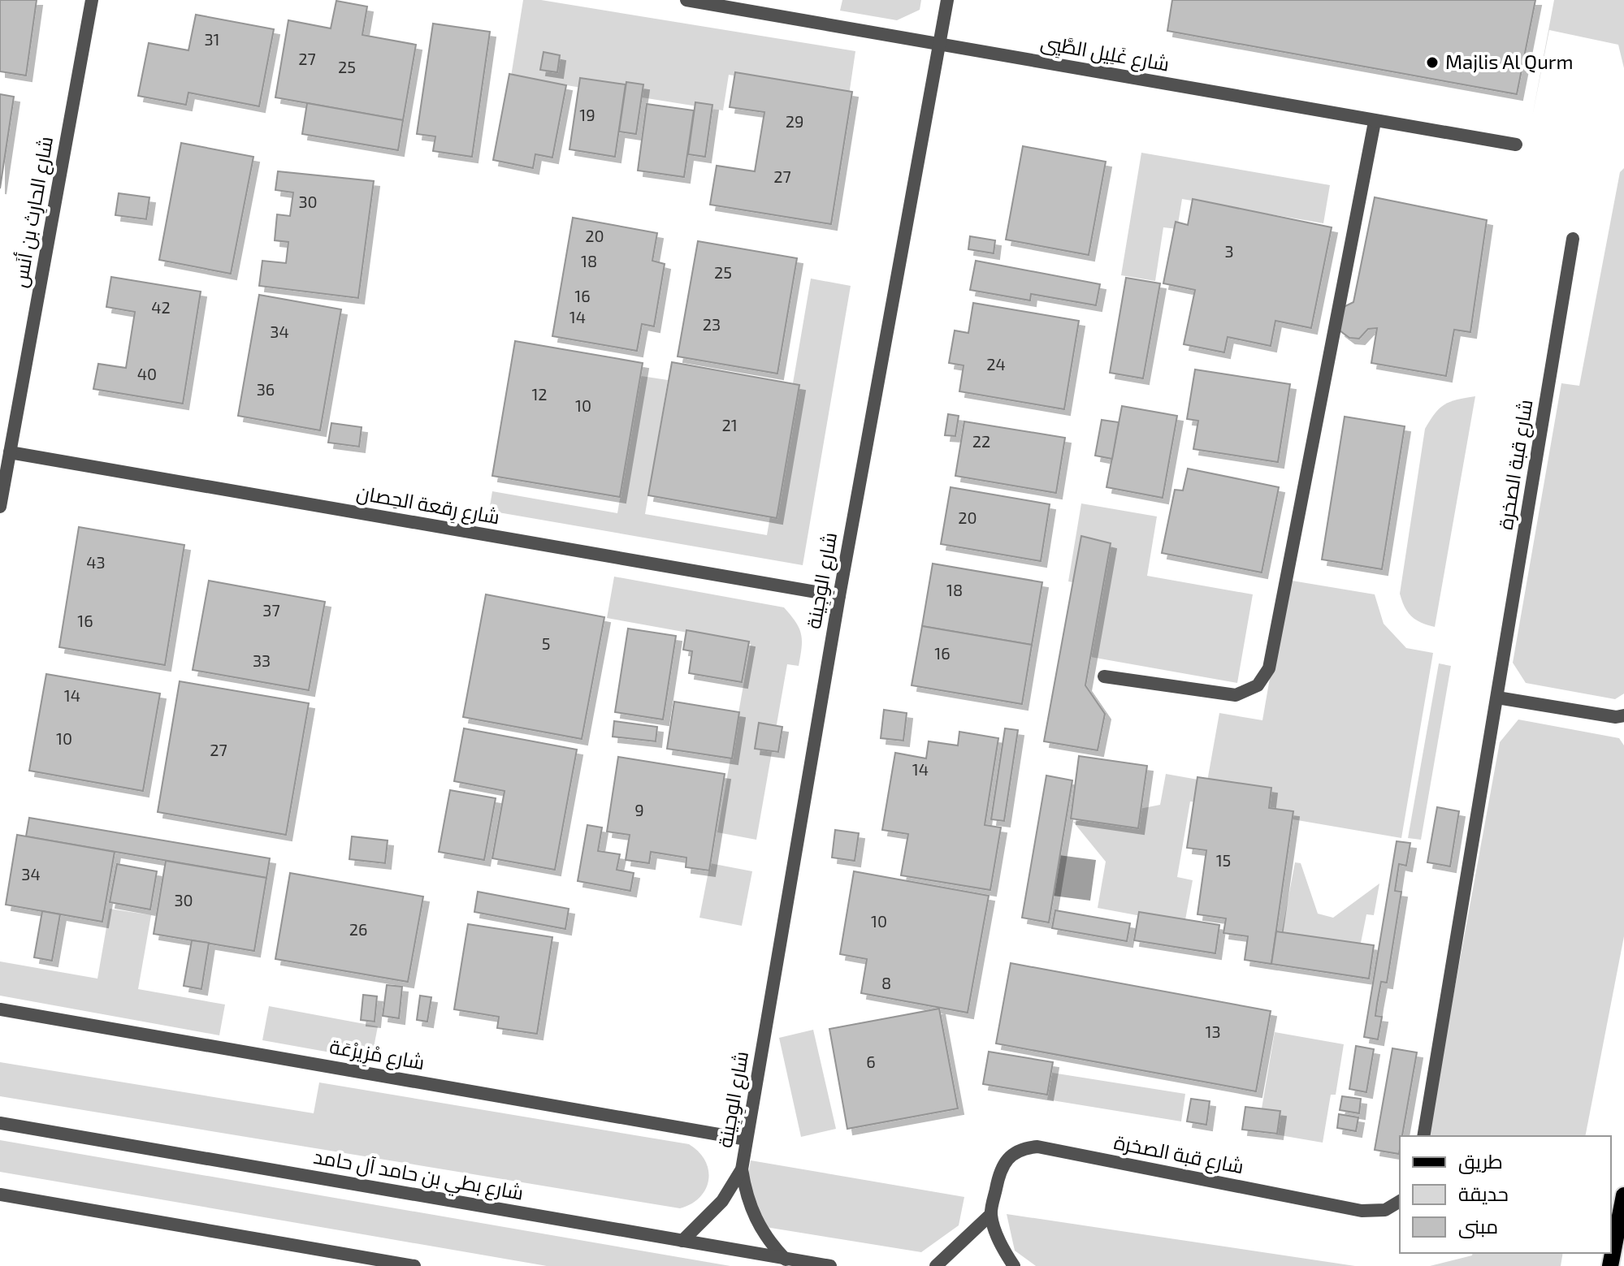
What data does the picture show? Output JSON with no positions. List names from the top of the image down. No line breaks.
{"streets":{"street":["شارع غَلِيل الطَّيِي","شارع الحارِث بن أنَس","شارع قبة الصخرة","شارع رِقعة الحِصان","شارع الوِجِينة","شارع مْزِيرْعَة","شارع بطي بن حامد آل حامد"]},"crossings":[["شارع غَلِيل الطَّيِي","شارع الوِجِينة"],["شارع الحارِث بن أنَس","شارع رِقعة الحِصان"],["شارع رِقعة الحِصان","شارع الوِجِينة"],["شارع الوِجِينة","شارع مْزِيرْعَة"],["شارع الوِجِينة","شارع بطي بن حامد آل حامد"]],"places":["Majlis Al Qurm"],"house_numbers":["31","27","25","19","29","27","30","20","3","18","25","16","42","14","23","34","24","40","36","12","10","21","22","20","43","18","37","16","5","16","33","14","10","27","14","9","15","34","30","10","26","8","13","6"],"legend":["طريق","حديقة","مبنى"]}
